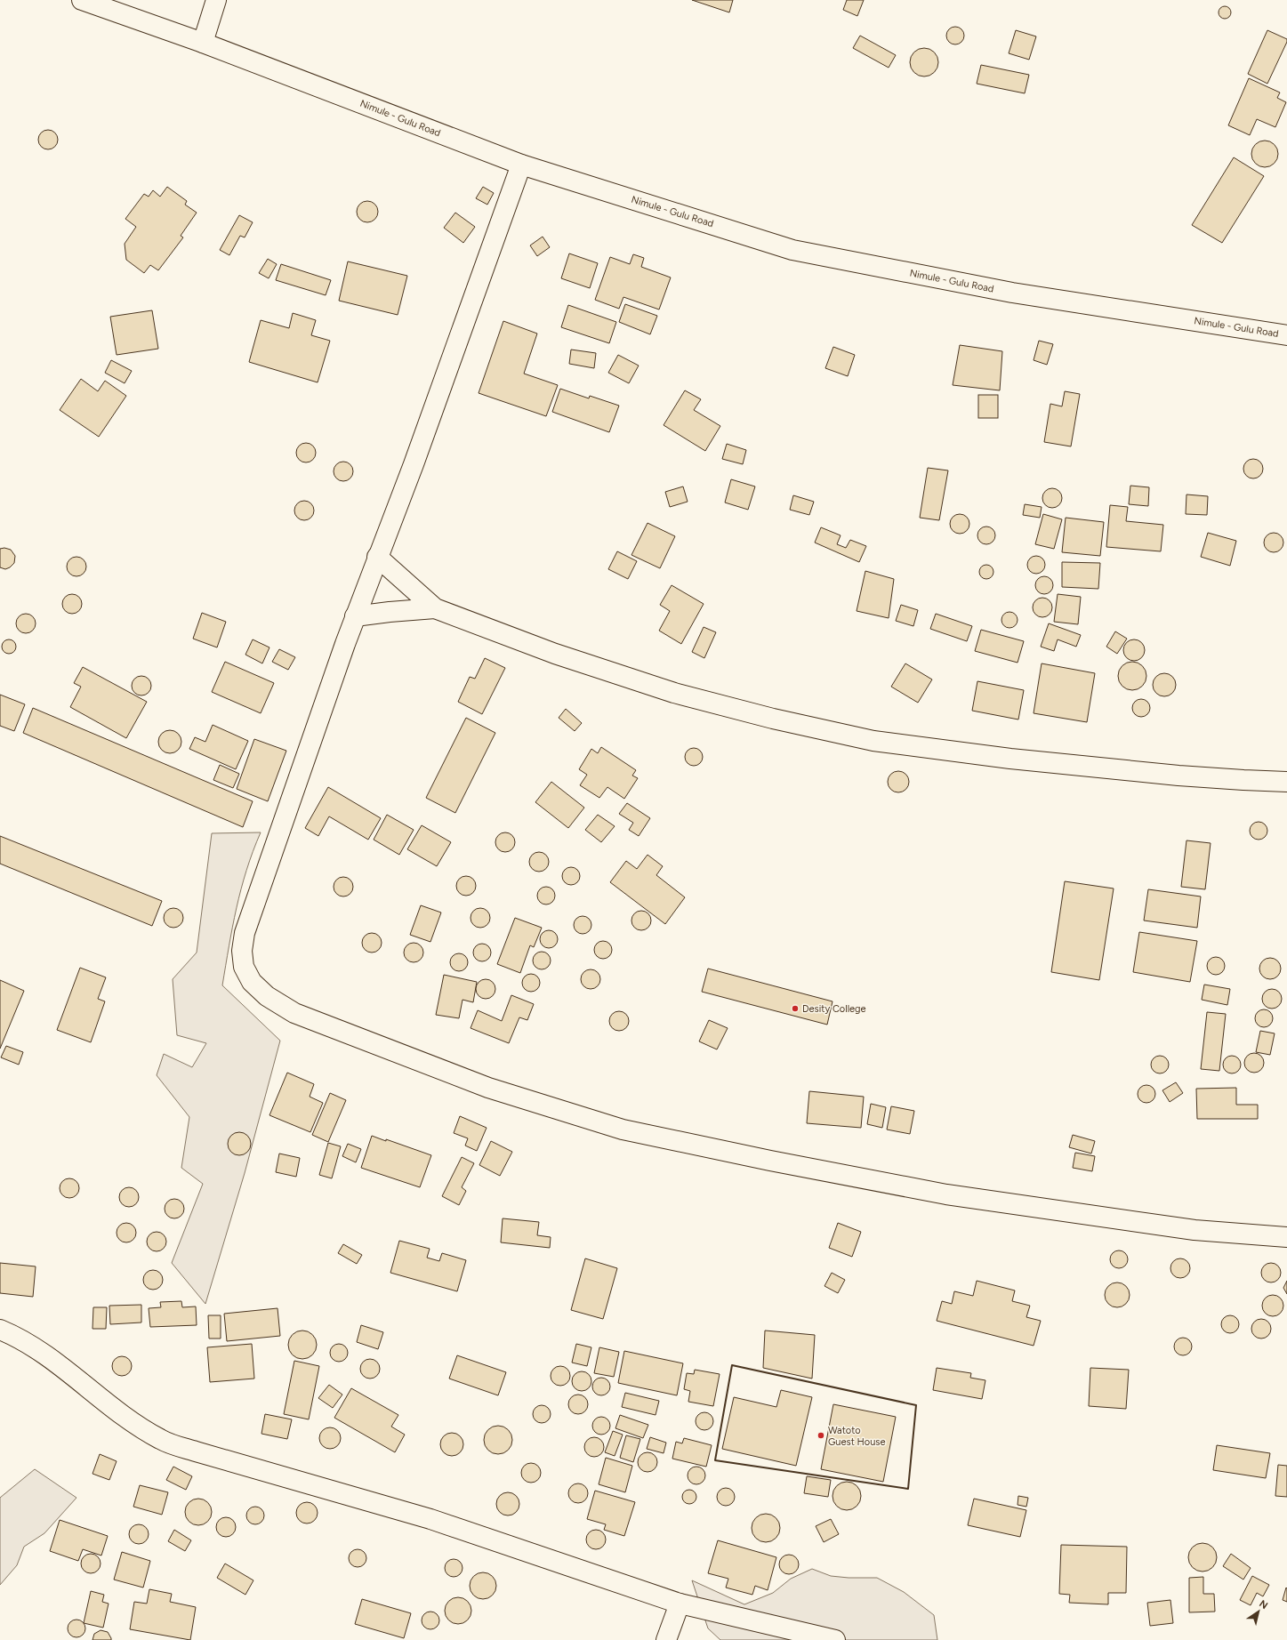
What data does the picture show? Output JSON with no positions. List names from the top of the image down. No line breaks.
{"streets":{"street":["Nimule - Gulu Road"]},"places":["Desity College","Watoto Guest House"],"north":"top right"}
